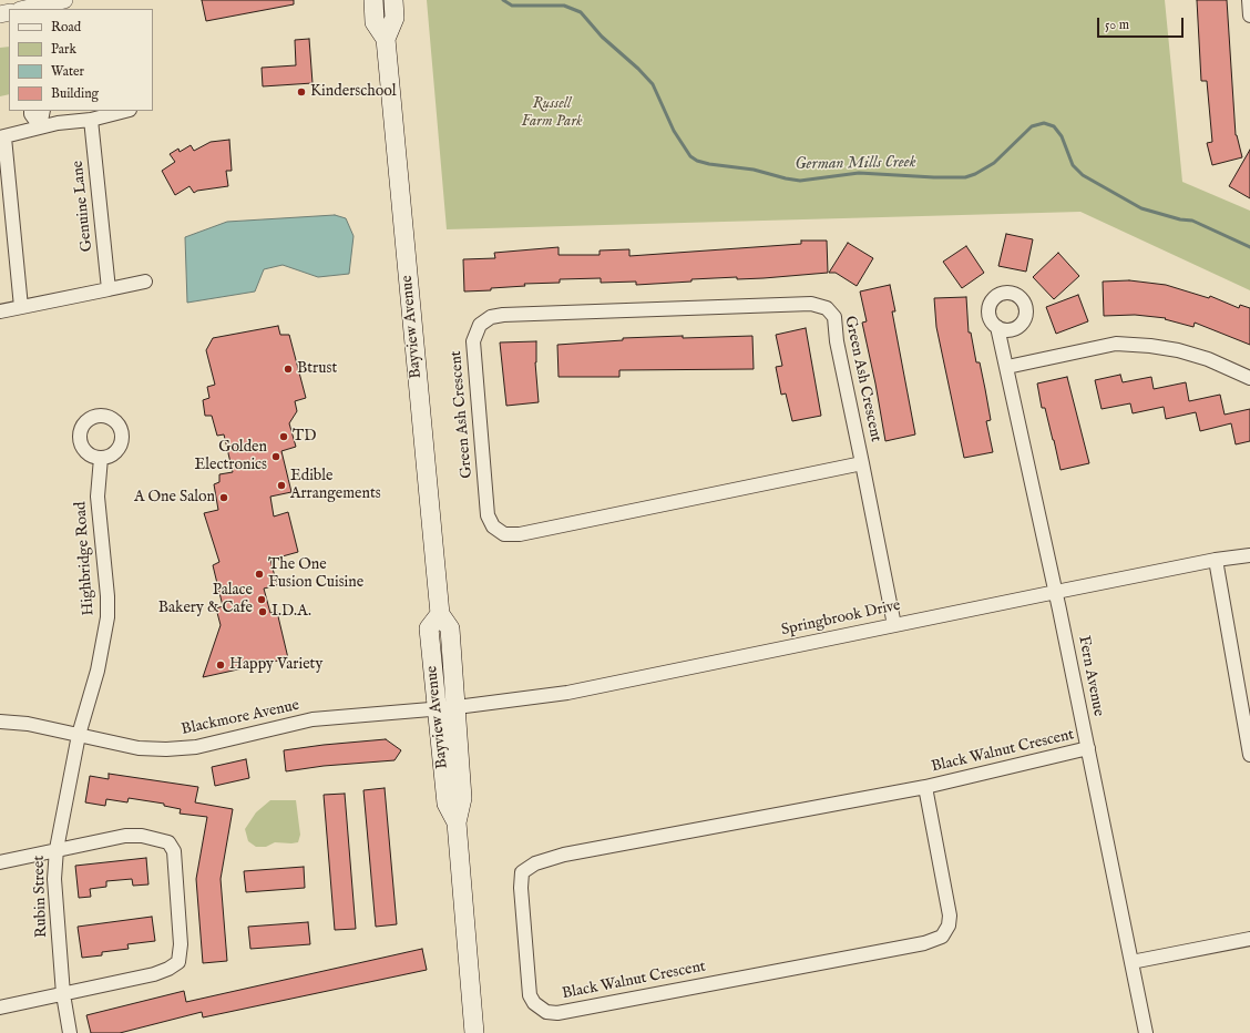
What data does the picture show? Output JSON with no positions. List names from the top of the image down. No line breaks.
{"streets":{"main road":["Bayview Avenue"],"street":["Genuine Lane","Green Ash Crescent","Highbridge Road","Springbrook Drive","Fern Avenue","Blackmore Avenue","Black Walnut Crescent","Rubin Street"]},"crossings":[["Bayview Avenue","Springbrook Drive"],["Bayview Avenue","Blackmore Avenue"],["Green Ash Crescent","Springbrook Drive"],["Highbridge Road","Blackmore Avenue"],["Highbridge Road","Rubin Street"],["Springbrook Drive","Fern Avenue"],["Springbrook Drive","Blackmore Avenue"],["Fern Avenue","Black Walnut Crescent"],["Blackmore Avenue","Rubin Street"]],"water":["German Mills Creek"],"parks":["Russell Farm Park"],"places":["Kinderschool","Btrust","TD","Golden Electronics","Edible Arrangements","A One Salon","The One Fusion Cuisine","Palace Bakery & Cafe","I.D.A.","Happy Variety"],"legend":["Road","Park","Water","Building"],"scale_bar":"50 m"}
